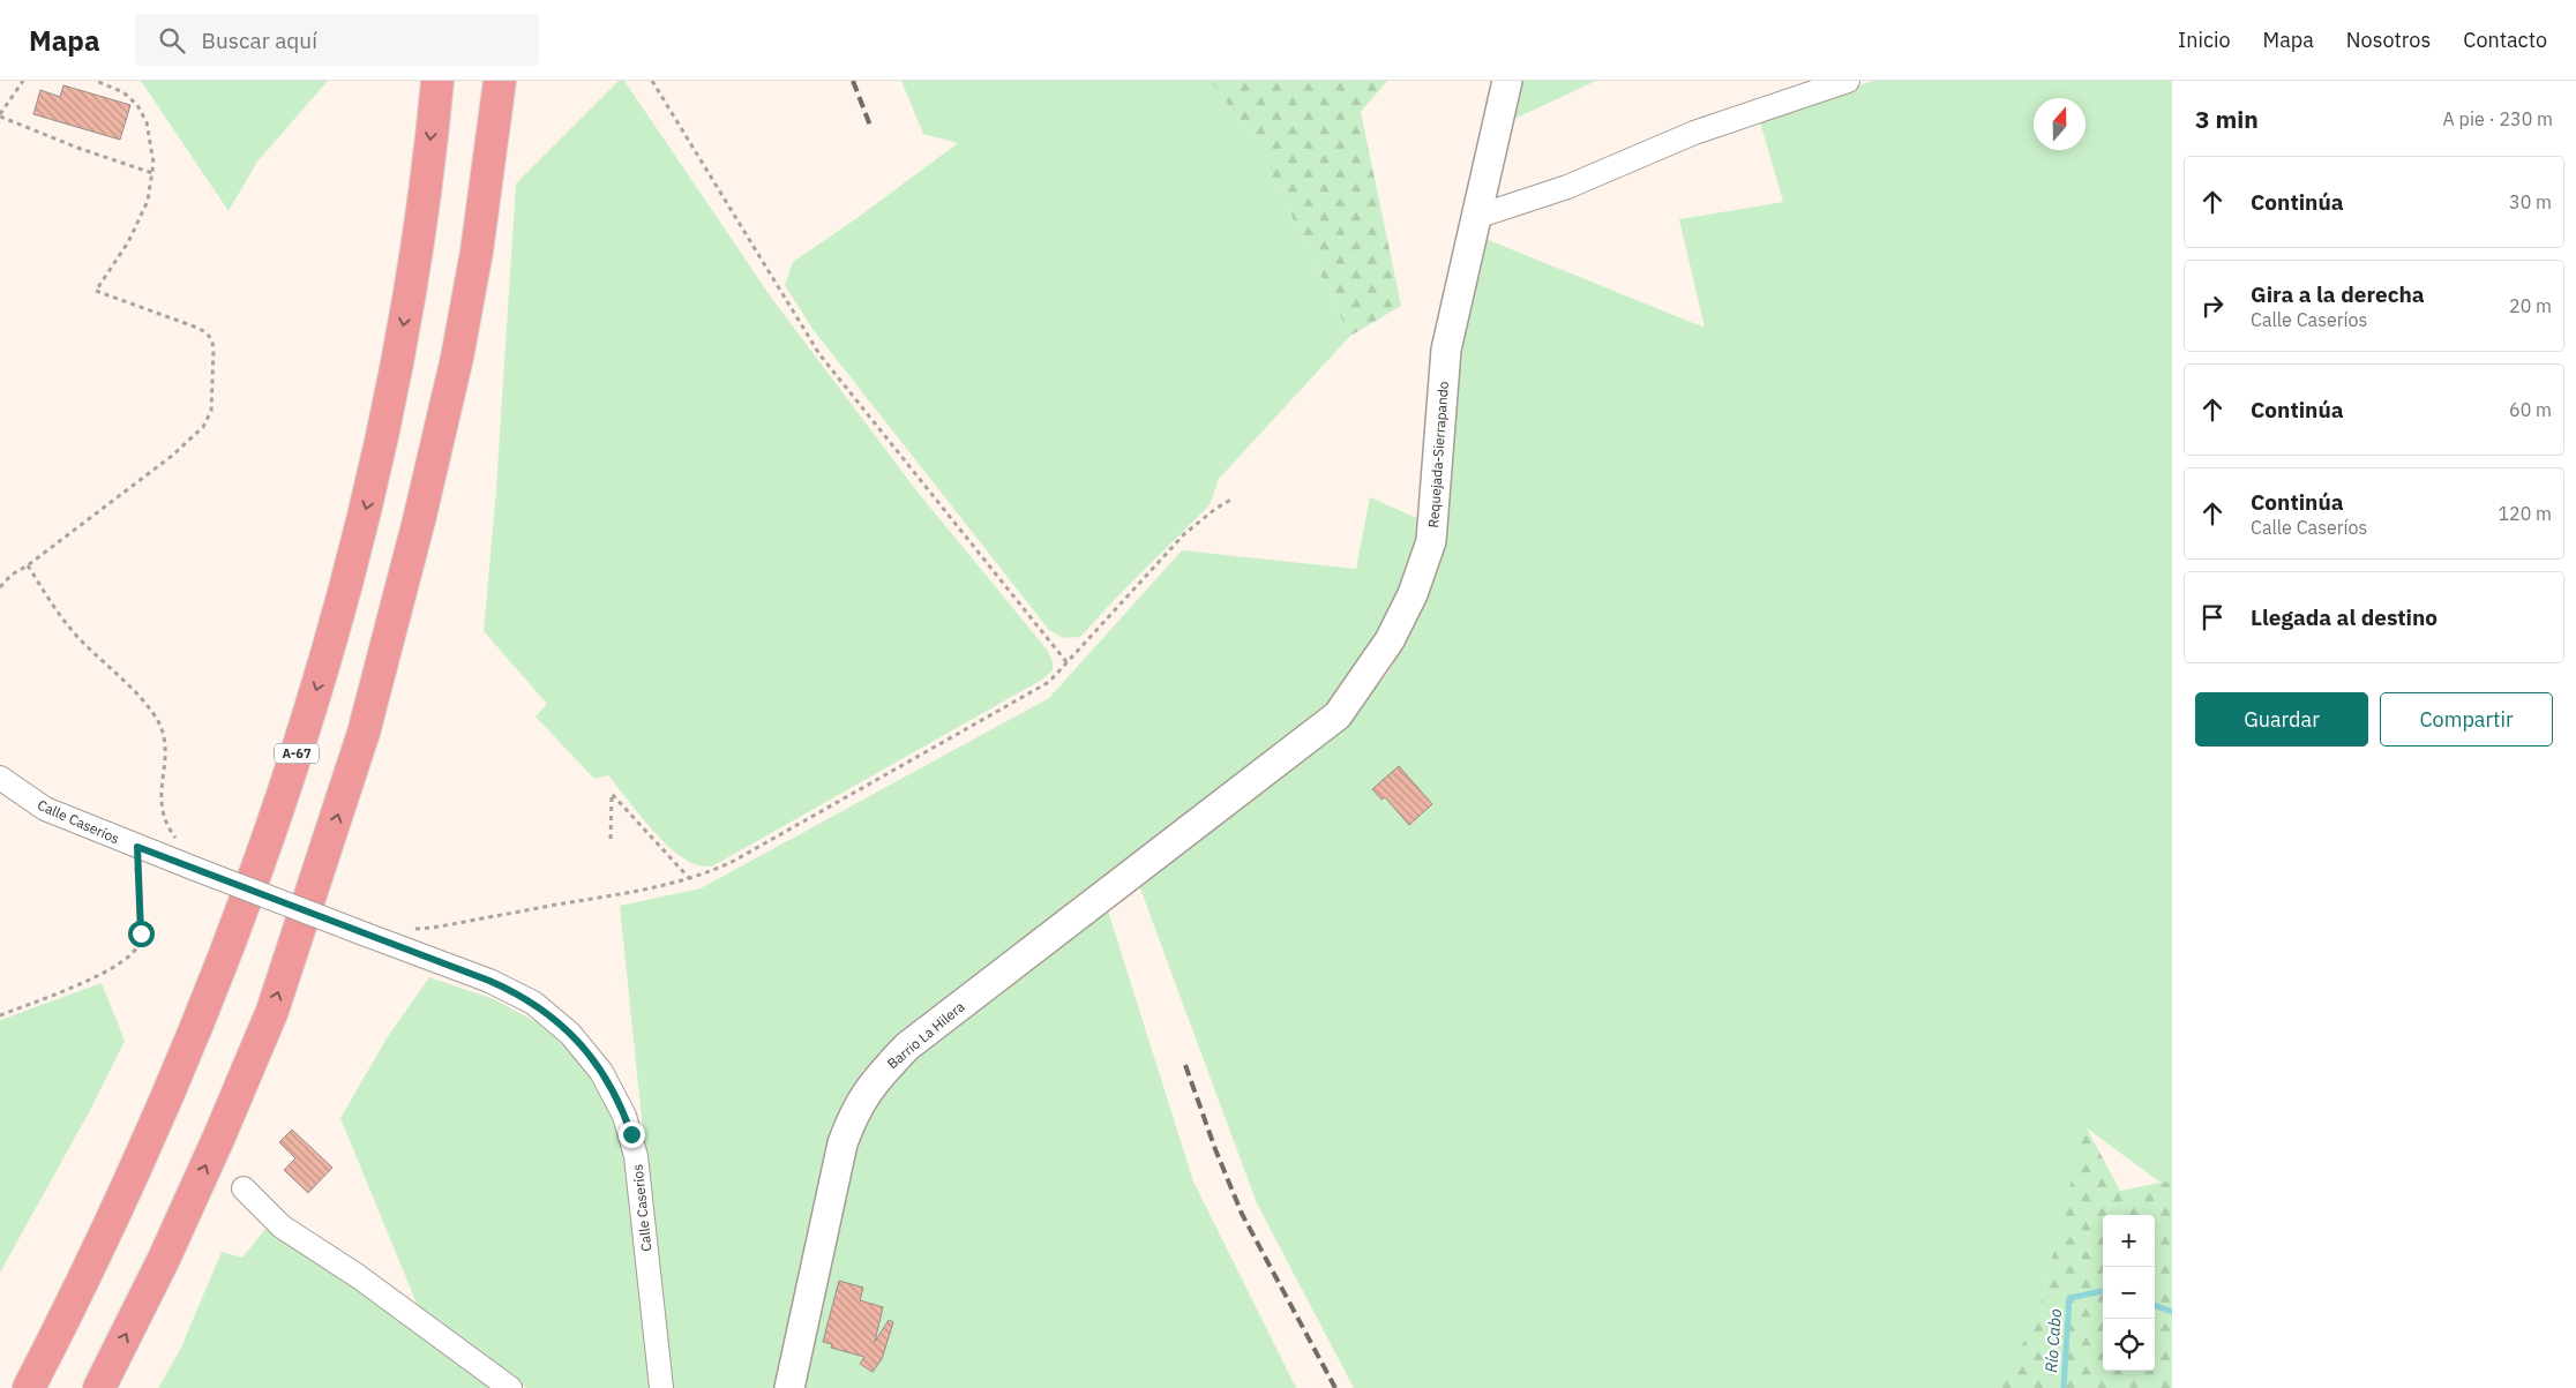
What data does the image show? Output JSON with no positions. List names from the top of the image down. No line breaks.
{"streets":{"highway":["A-67"],"street":["Requejada-Sierrapando","Calle Caseríos","Barrio La Hilera"]},"crossings":[["Requejada-Sierrapando","Barrio La Hilera"]],"water":["Río Cabo"],"north":"top","page":{"header":"Mapa","search":"Buscar aquí","nav":["Inicio","Mapa","Nosotros","Contacto"],"heading":["3 min","A pie · 230 m"],"list":[["Continúa","30 m"],["Gira a la derecha","Calle Caseríos","20 m"],["Continúa","60 m"],["Continúa","Calle Caseríos","120 m"],"Llegada al destino"],"buttons":["Guardar","Compartir"],"map_buttons":["+","−"]}}
